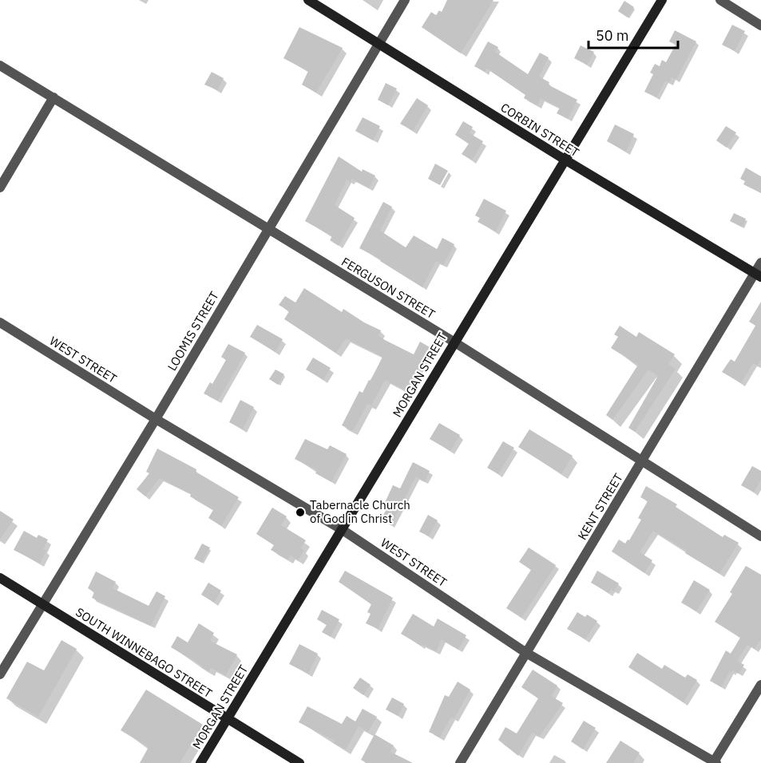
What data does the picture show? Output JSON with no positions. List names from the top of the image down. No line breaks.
{"streets":{"main road":["CORBIN STREET","MORGAN STREET","SOUTH WINNEBAGO STREET"],"street":["FERGUSON STREET","LOOMIS STREET","WEST STREET","KENT STREET"]},"crossings":[["CORBIN STREET","LOOMIS STREET"],["CORBIN STREET","MORGAN STREET"],["CORBIN STREET","KENT STREET"],["FERGUSON STREET","LOOMIS STREET"],["FERGUSON STREET","MORGAN STREET"],["FERGUSON STREET","KENT STREET"],["LOOMIS STREET","WEST STREET"],["LOOMIS STREET","SOUTH WINNEBAGO STREET"],["WEST STREET","MORGAN STREET"],["WEST STREET","KENT STREET"],["MORGAN STREET","SOUTH WINNEBAGO STREET"]],"places":["Tabernacle Church of God in Christ"],"scale_bar":"50 m"}
